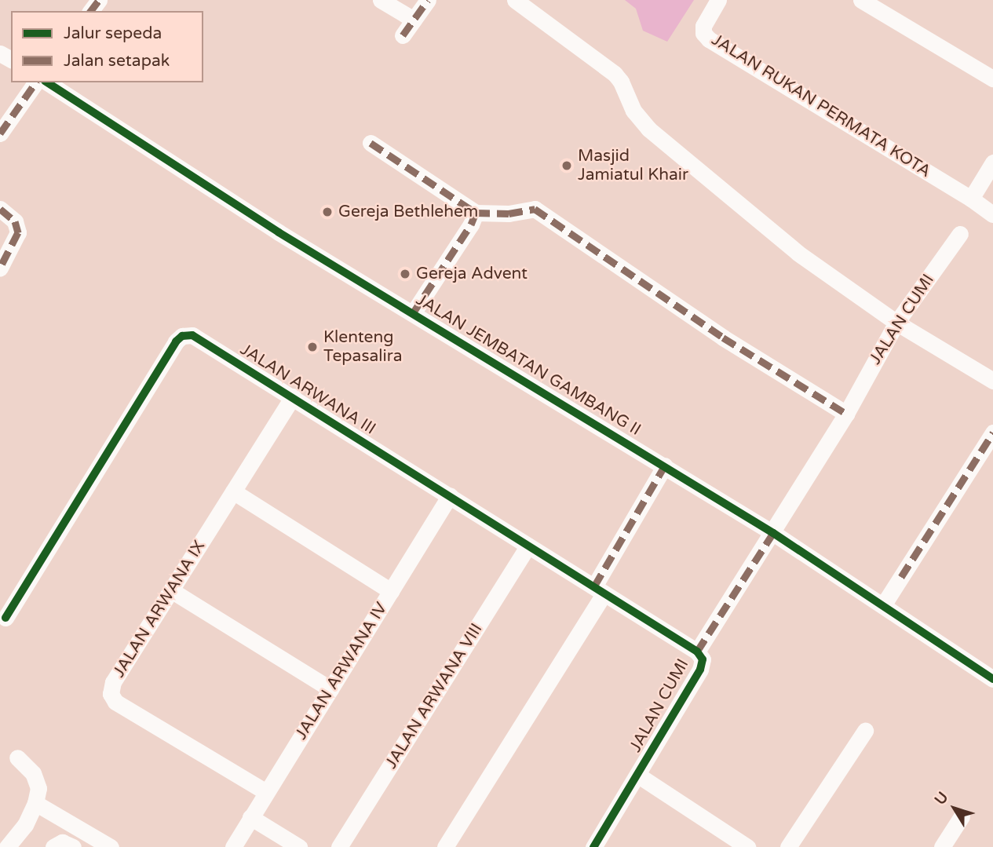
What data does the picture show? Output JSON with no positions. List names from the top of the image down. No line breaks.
{"streets":{"street":["JALAN RUKAN PERMATA KOTA","JALAN CUMI","JALAN JEMBATAN GAMBANG II","JALAN ARWANA III","JALAN ARWANA IX","JALAN ARWANA IV","JALAN ARWANA VIII"]},"crossings":[["JALAN CUMI","JALAN JEMBATAN GAMBANG II"],["JALAN CUMI","JALAN ARWANA III"],["JALAN ARWANA III","JALAN ARWANA IX"],["JALAN ARWANA III","JALAN ARWANA IV"],["JALAN ARWANA III","JALAN ARWANA VIII"],["JALAN ARWANA IX","JALAN ARWANA IV"]],"places":["Masjid Jamiatul Khair","Gereja Bethlehem","Gereja Advent","Klenteng Tepasalira"],"legend":["Jalur sepeda","Jalan setapak"],"north":"top left"}
